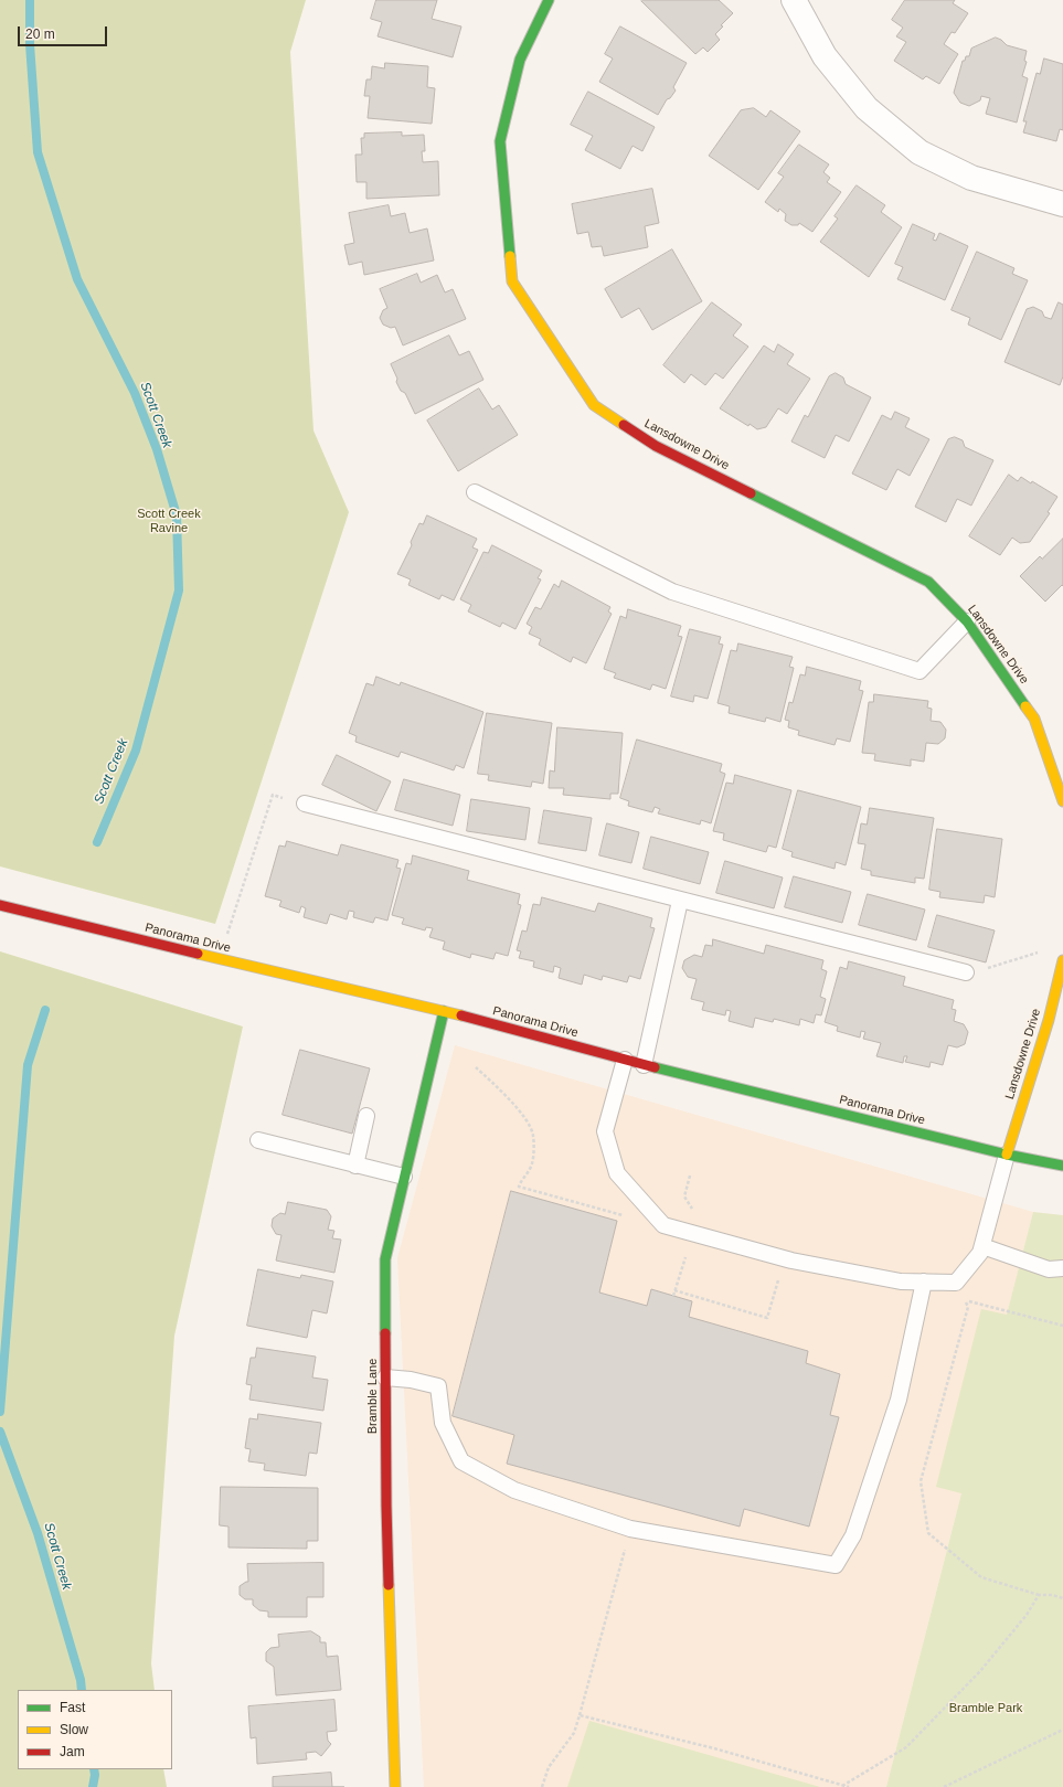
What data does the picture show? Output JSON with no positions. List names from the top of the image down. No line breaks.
{"streets":{"street":["Lansdowne Drive","Panorama Drive","Bramble Lane"]},"crossings":[["Lansdowne Drive","Panorama Drive"],["Panorama Drive","Bramble Lane"]],"water":["Scott Creek"],"parks":["Scott Creek Ravine","Bramble Park"],"legend":["Fast","Slow","Jam"],"scale_bar":"20 m"}
